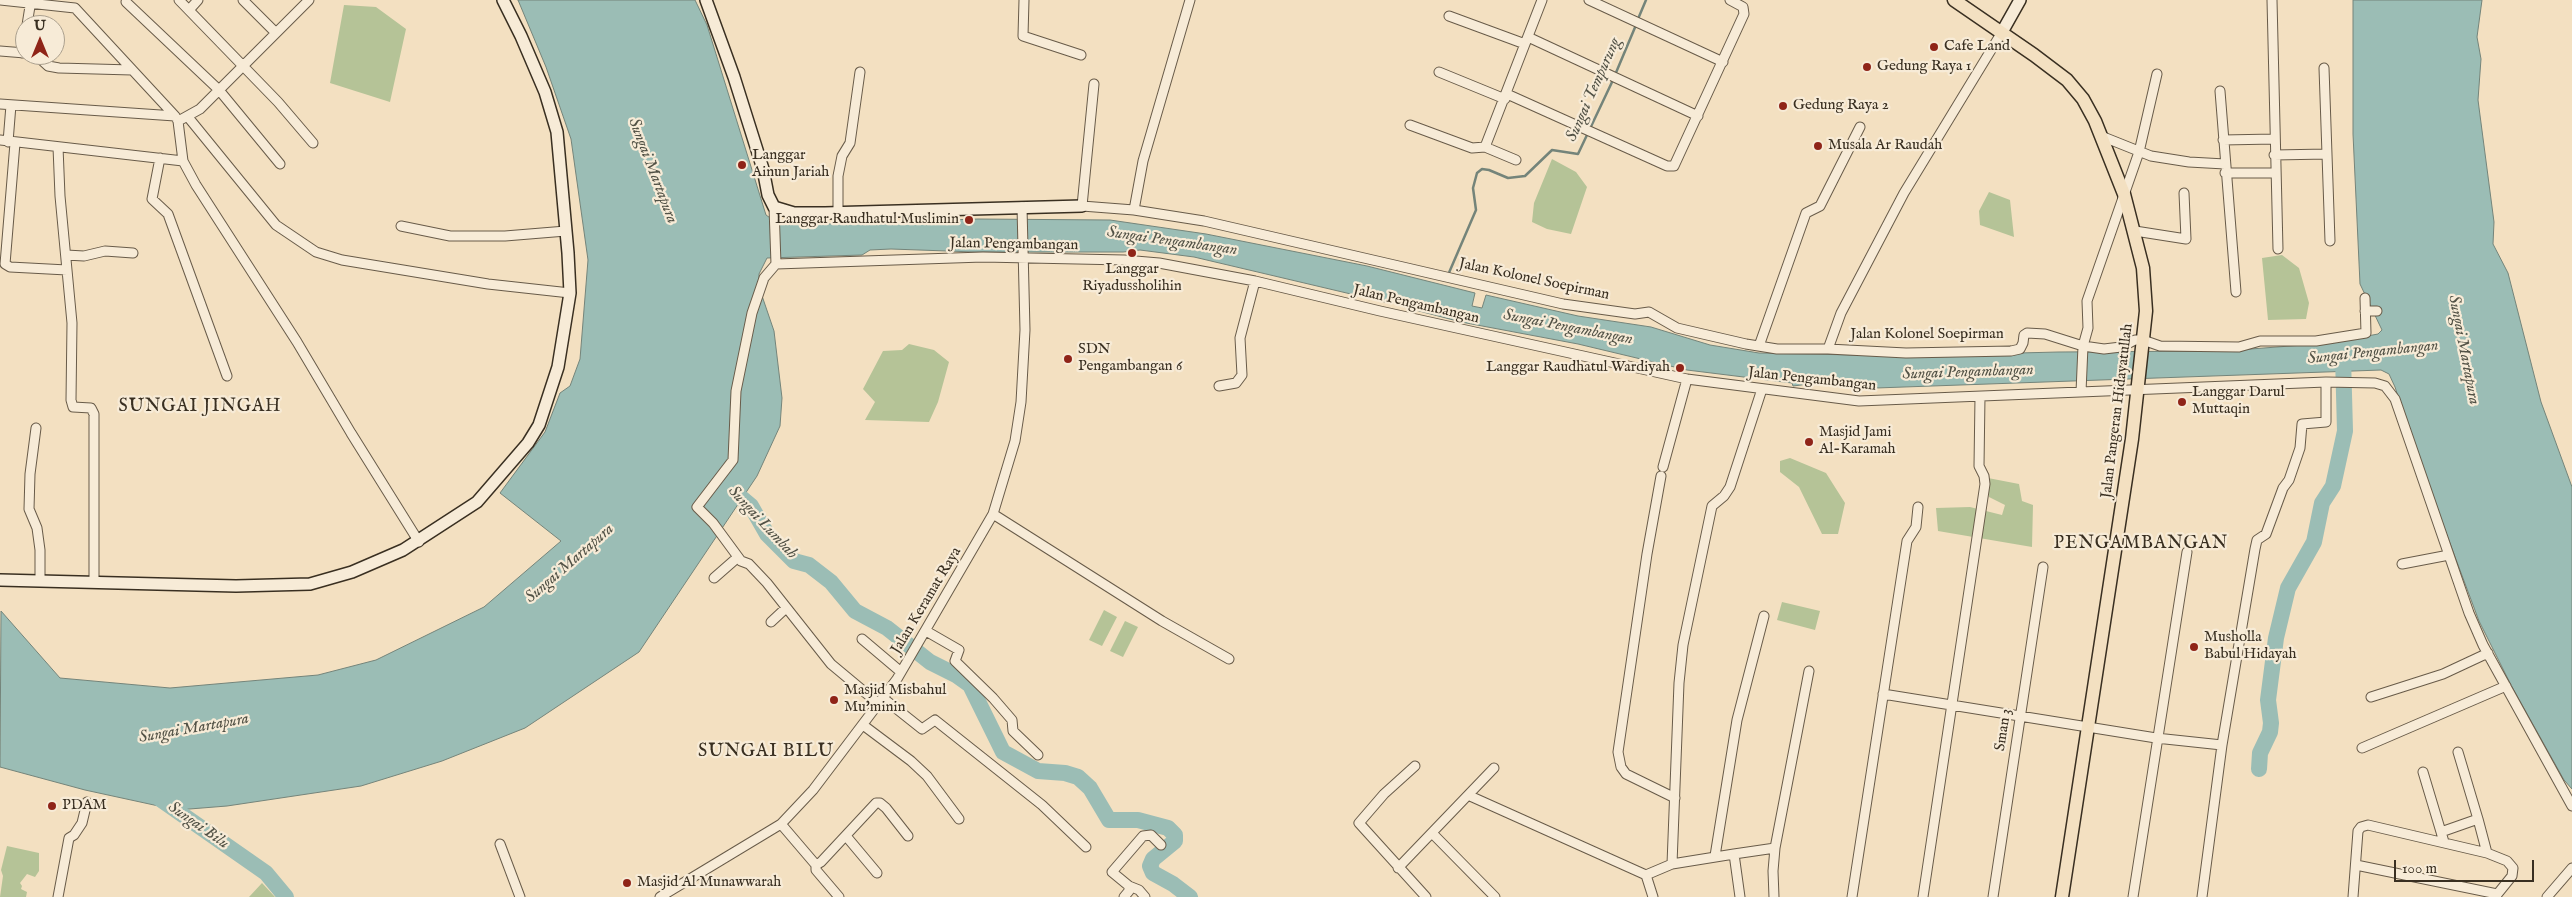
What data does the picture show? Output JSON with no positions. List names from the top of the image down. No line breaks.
{"streets":{"main road":["Jalan Pangeran Hidayatullah"],"street":["Jalan Pengambangan","Jalan Kolonel Soepirman","Jalan Keramat Raya","Sman 3"]},"crossings":[["Jalan Pengambangan","Jalan Pangeran Hidayatullah"],["Jalan Pengambangan","Jalan Keramat Raya"],["Jalan Kolonel Soepirman","Jalan Pangeran Hidayatullah"],["Jalan Kolonel Soepirman","Jalan Keramat Raya"]],"districts":["SUNGAI JINGAH","PENGAMBANGAN","SUNGAI BILU"],"water":["Sungai Tempurung","Sungai Martapura","Sungai Pengambangan","Sungai Lumbah","Sungai Bilu"],"places":["Cafe Land","Gedung Raya 1","Gedung Raya 2","Musala Ar Raudah","Langgar Ainun Jariah","Langgar Raudhatul Muslimin","Langgar Riyadussholihin","SDN Pengambangan 6","Langgar Raudhatul Wardiyah","Langgar Darul Muttaqin","Masjid Jami Al-Karamah","Musholla Babul Hidayah","Masjid Misbahul Mu'minin","PDAM","Masjid Al Munawwarah"],"scale_bar":"100 m","north":"top"}
